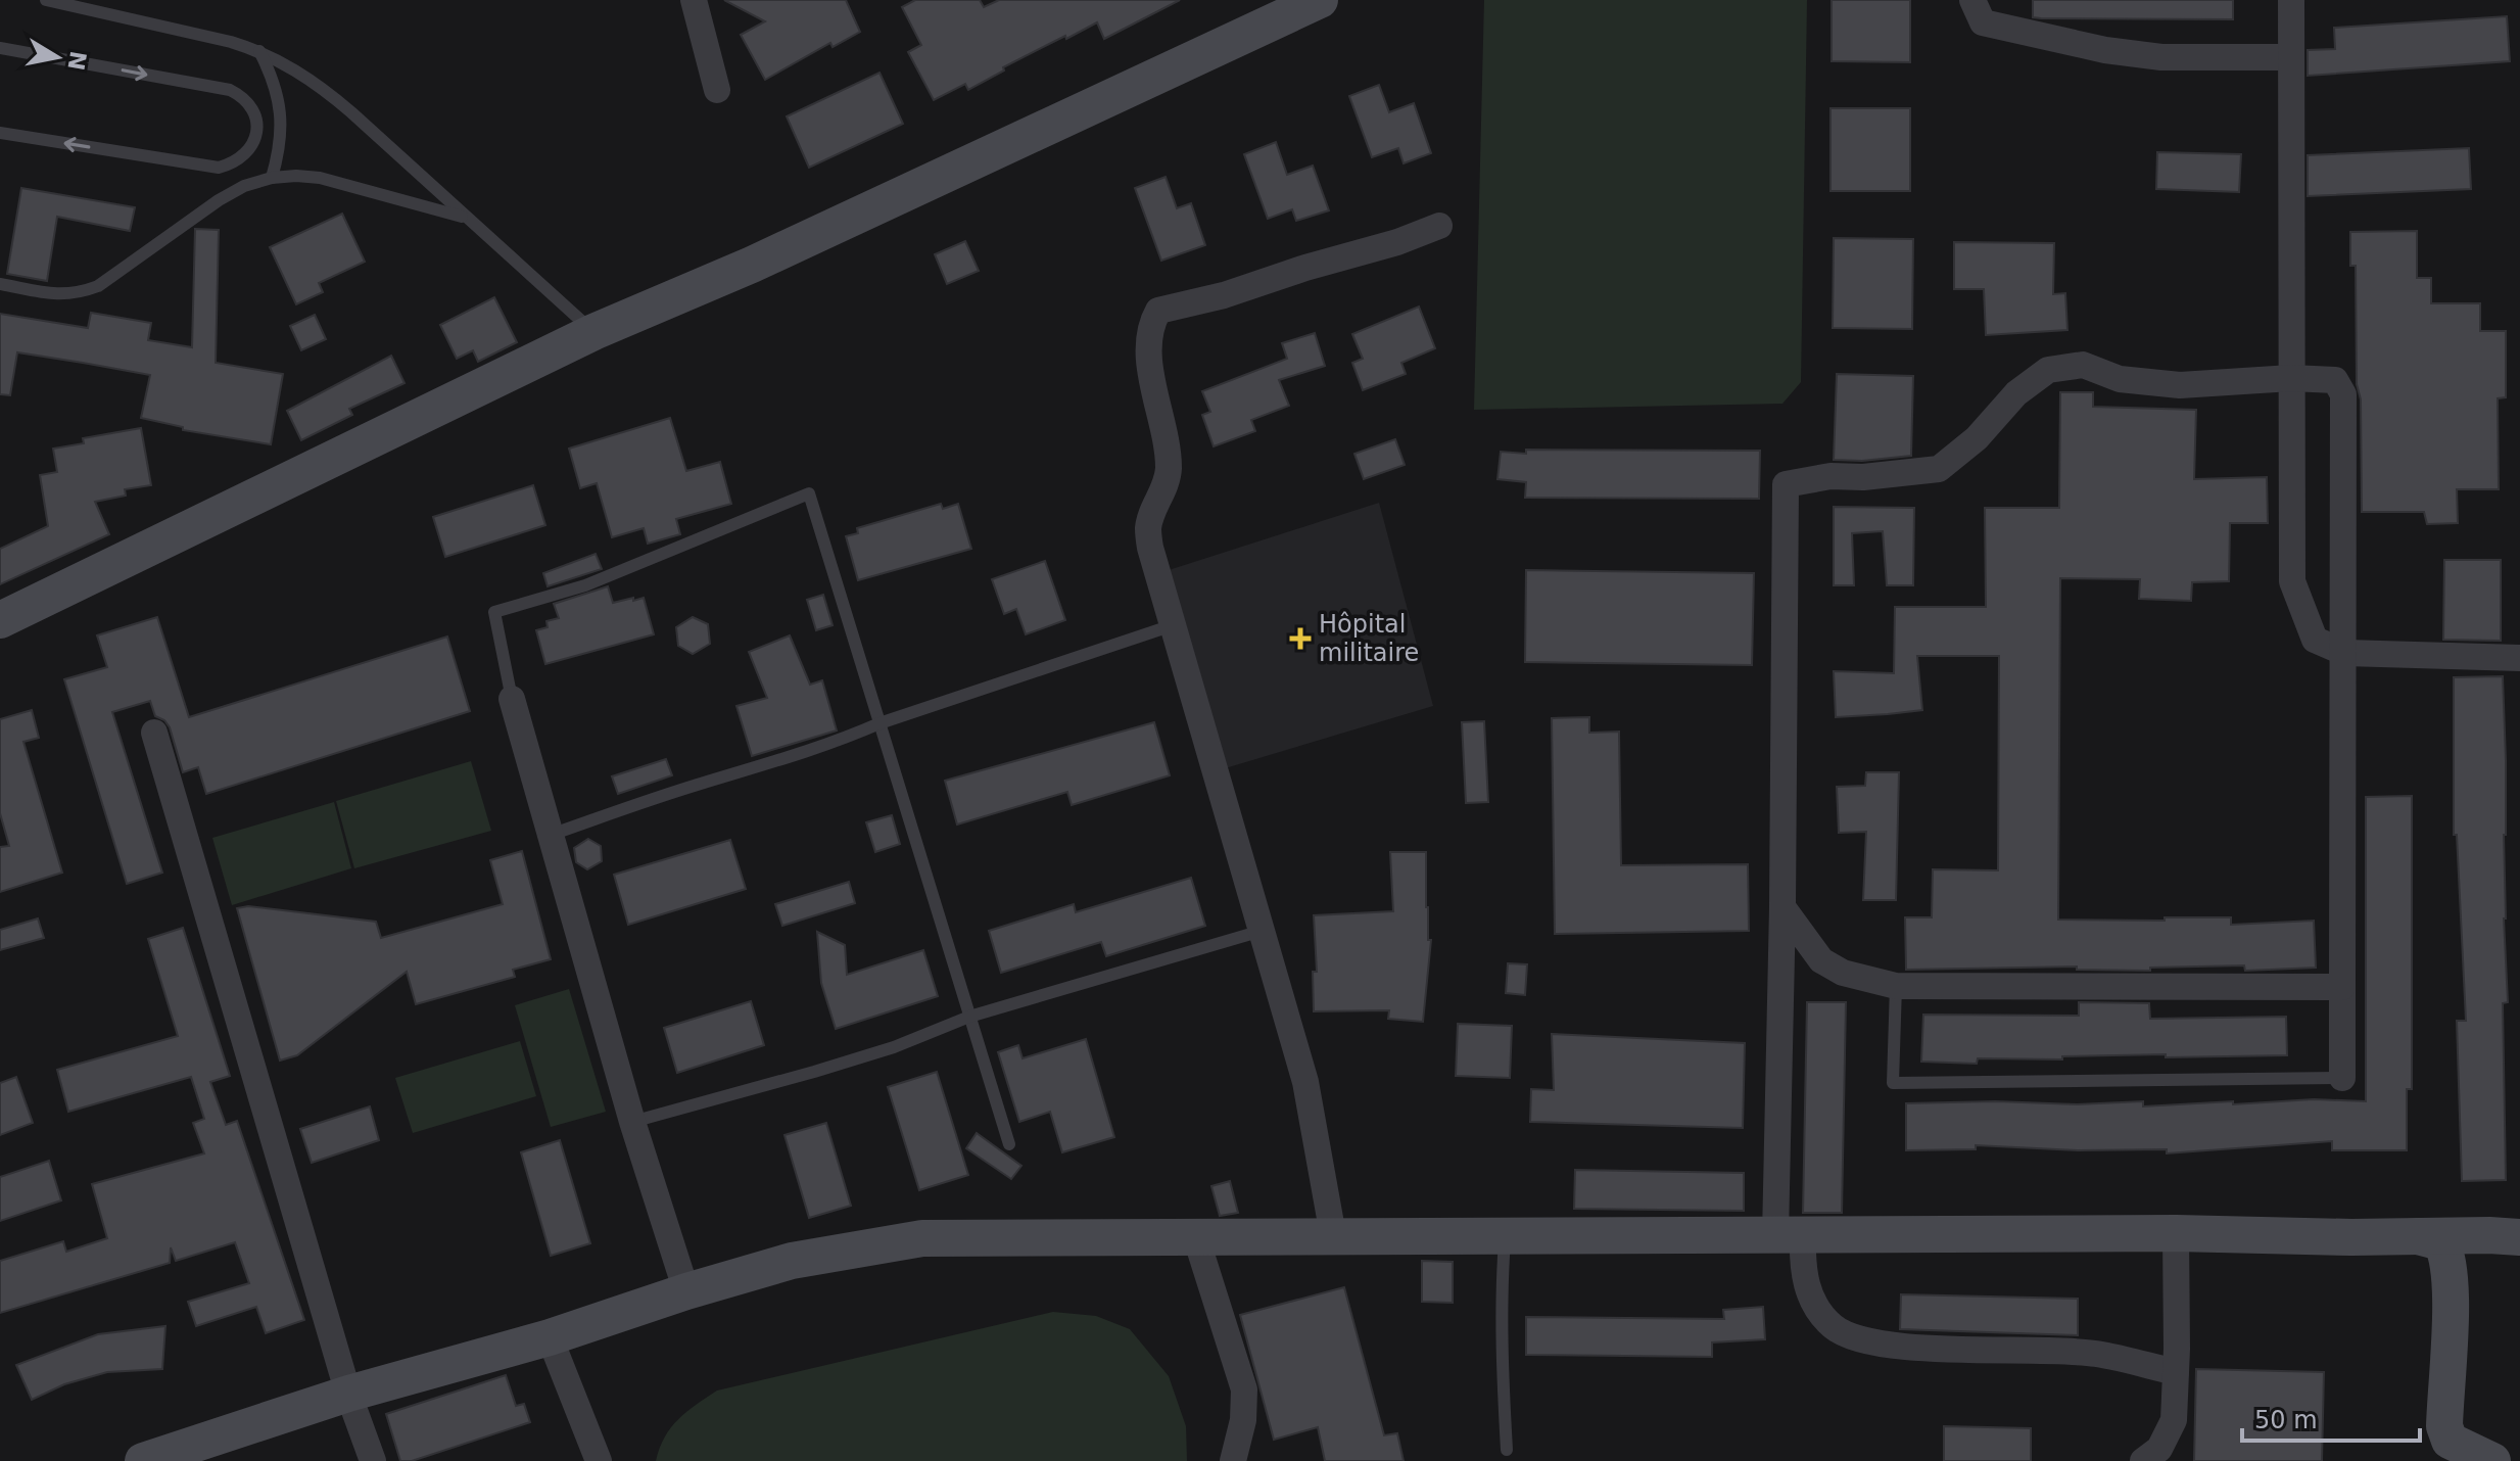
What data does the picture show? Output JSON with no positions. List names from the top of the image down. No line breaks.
{"places":{"health":["Hôpital militaire"]},"scale_bar":"50 m","north":"right"}
